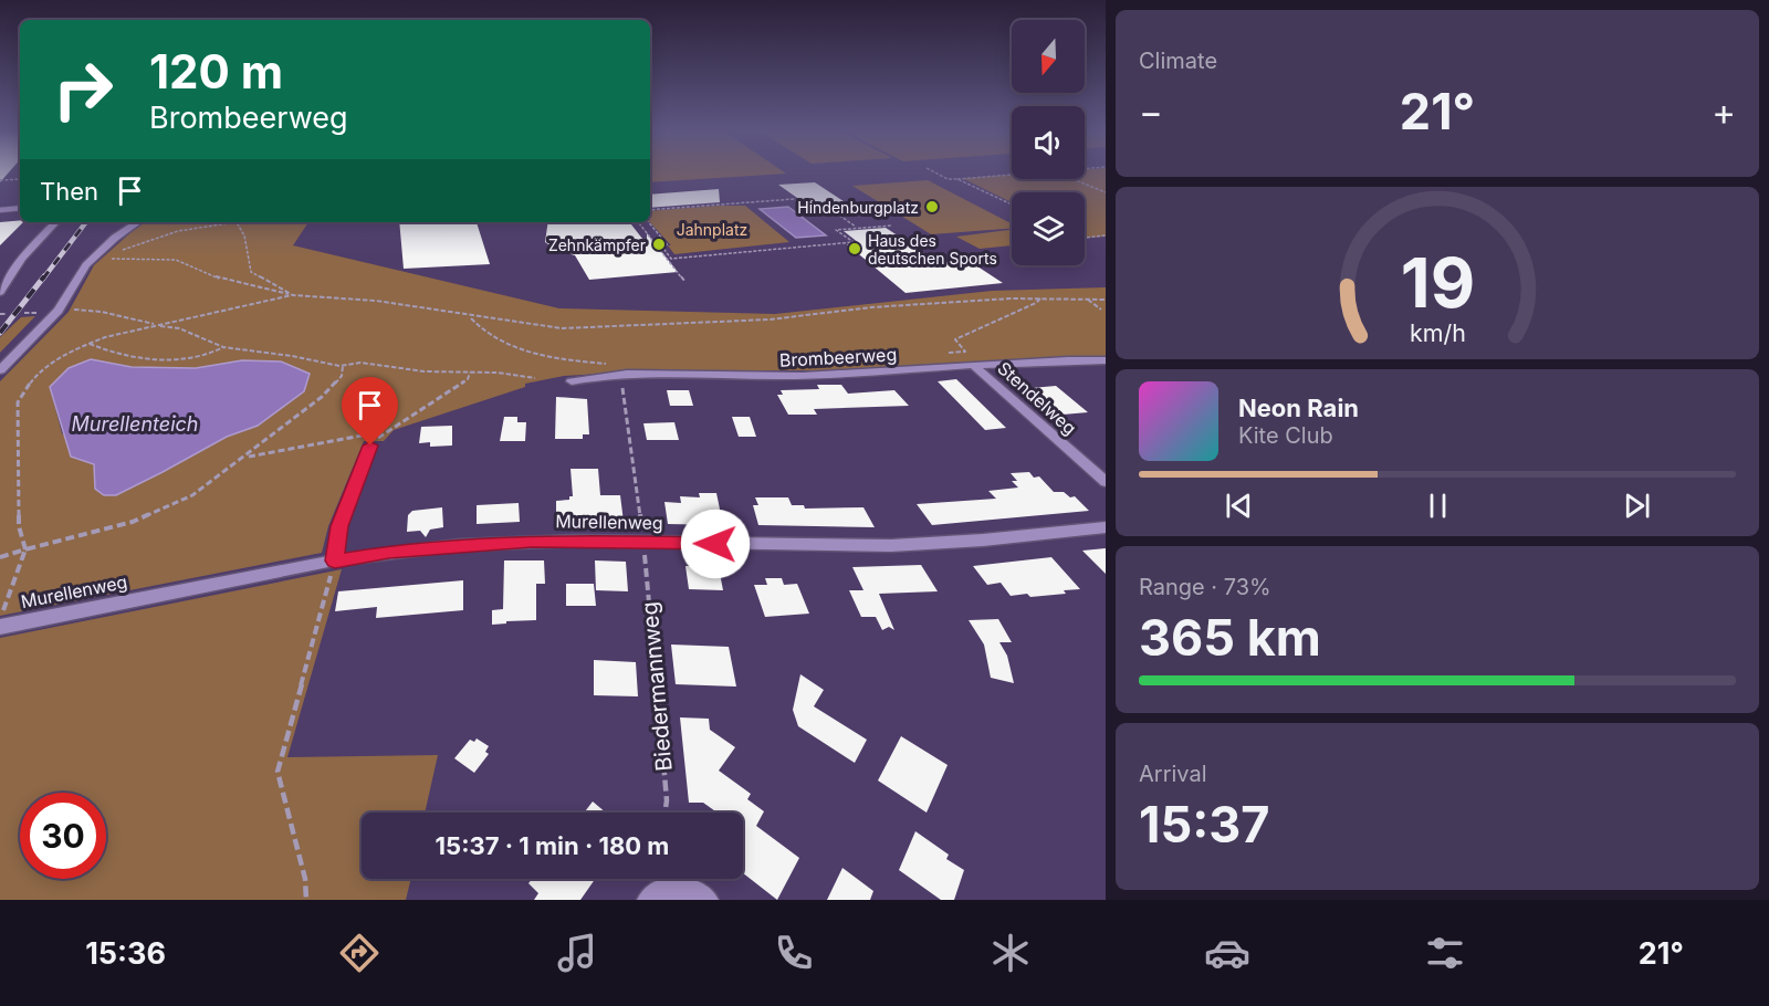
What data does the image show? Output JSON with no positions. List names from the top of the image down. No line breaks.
{"streets":{"street":["Brombeerweg","Stendelweg","Murellenweg"],"path":["Biedermannweg"]},"crossings":[["Brombeerweg","Stendelweg"]],"water":["Murellenteich"],"parks":["Jahnplatz"],"places":["Hindenburgplatz","Zehnkämpfer","Haus des deutschen Sports"],"north":"bottom","page":{"tile":["Climate",["Range · 73%","365 km"],["Arrival","15:37"]],"turn":["120 m","Brombeerweg"],"heat":["−","21°","+"],"then":"Then","song":["Neon Rain","Kite Club"],"limit":"30","trip":"15:37 · 1 min · 180 m","tabs":["15:36","21°"],"gauge":["19","km/h"]}}
